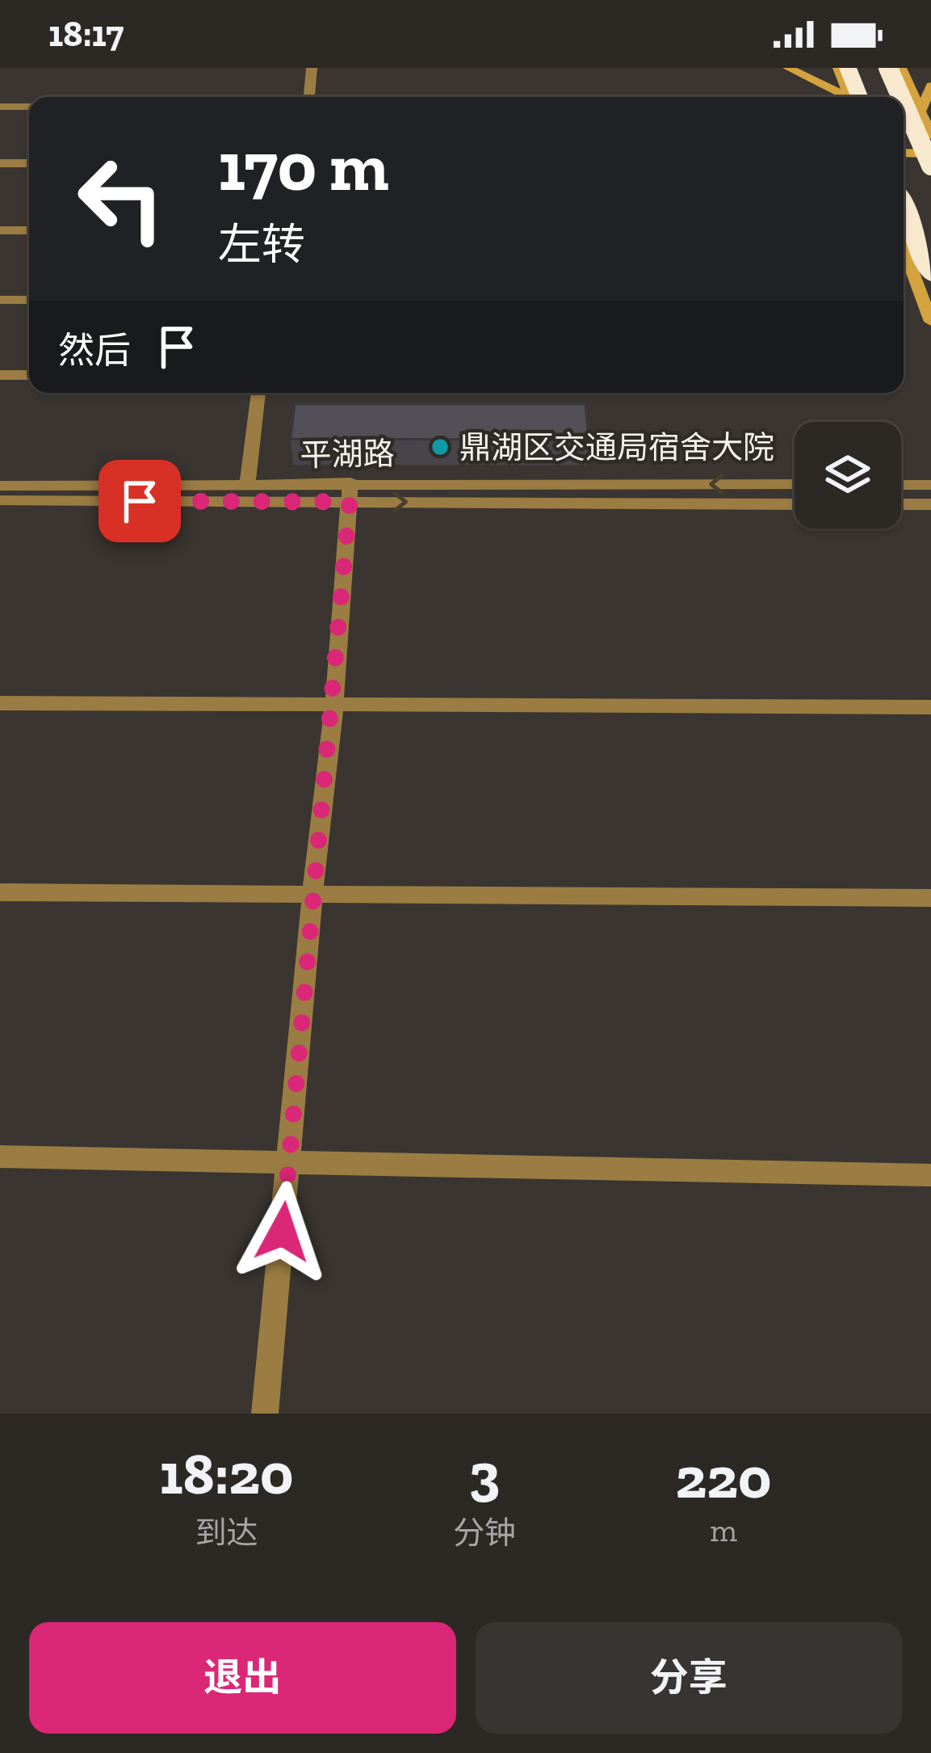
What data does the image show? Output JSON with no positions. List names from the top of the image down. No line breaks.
{"streets":{"street":["平湖路"]},"places":["鼎湖区交通局宿舍大院"],"page":{"status":"18:17","turn":["170 m","左转"],"then":"然后","eta":["18:20","到达","3","分钟","220","m"],"buttons":["退出","分享"]}}
